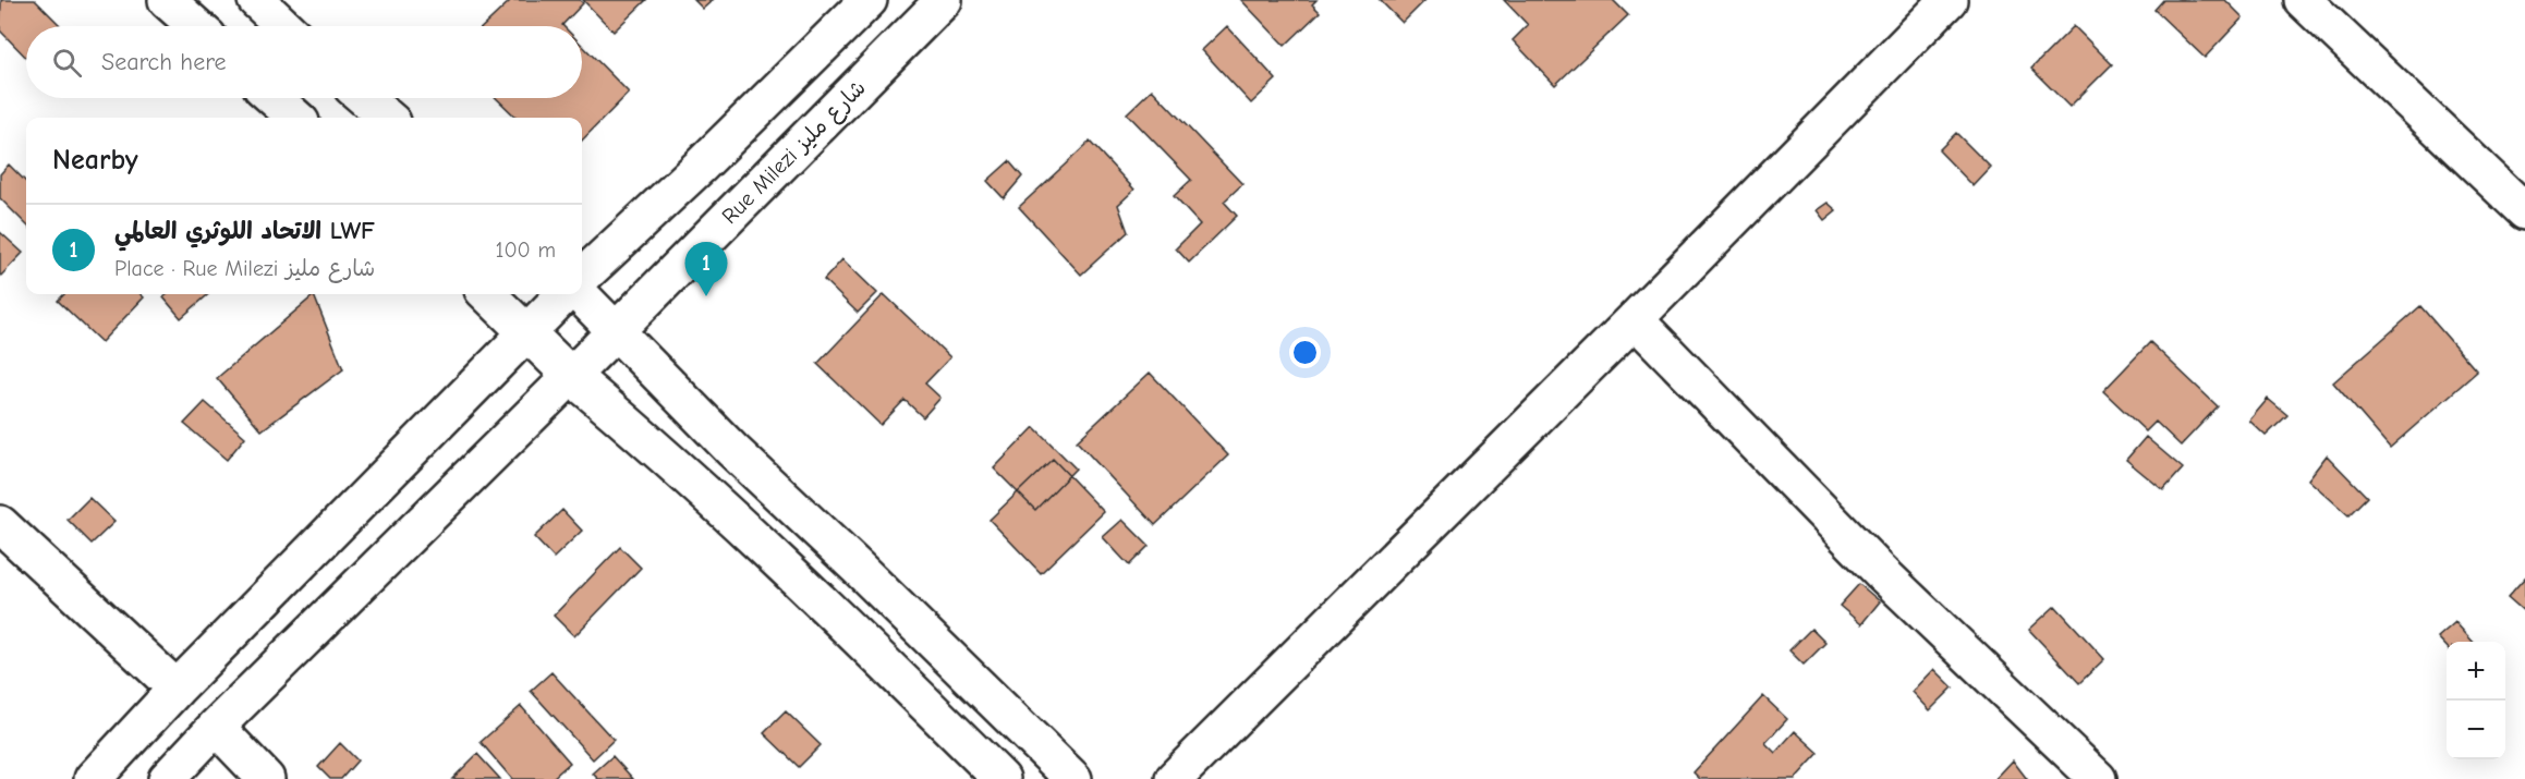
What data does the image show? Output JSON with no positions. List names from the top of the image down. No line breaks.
{"streets":{"street":["Rue Milezi شارع مليز"]},"page":{"search":"Search here","heading":"Nearby","list":[{"mark":"1","name":"الاتحاد اللوثري العالمي LWF","note":"Place · Rue Milezi شارع مليز","value":"100 m"}],"pins":"1","map_buttons":["+","−"]}}
